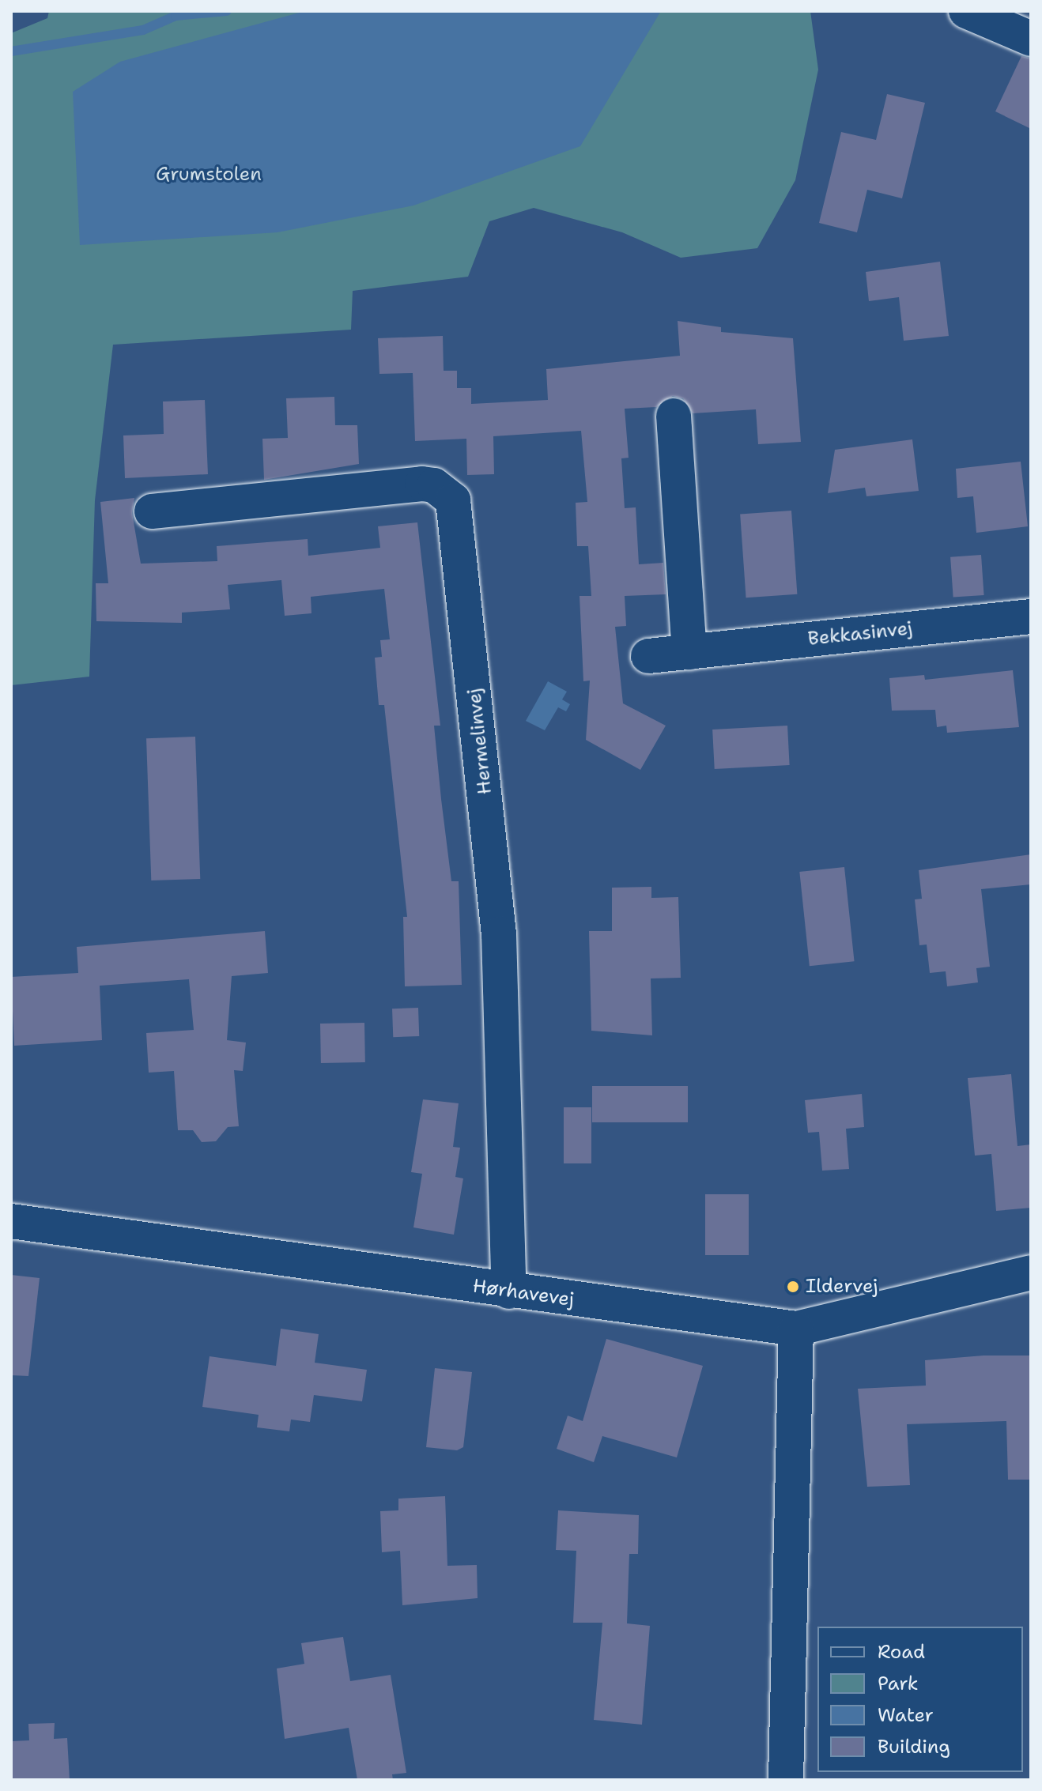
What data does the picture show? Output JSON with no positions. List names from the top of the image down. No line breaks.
{"streets":{"street":["Bekkasinvej","Hermelinvej","Hørhavevej"]},"crossings":[["Hermelinvej","Hørhavevej"]],"parks":["Grumstolen"],"places":["Ildervej"],"legend":["Road","Park","Water","Building"]}
